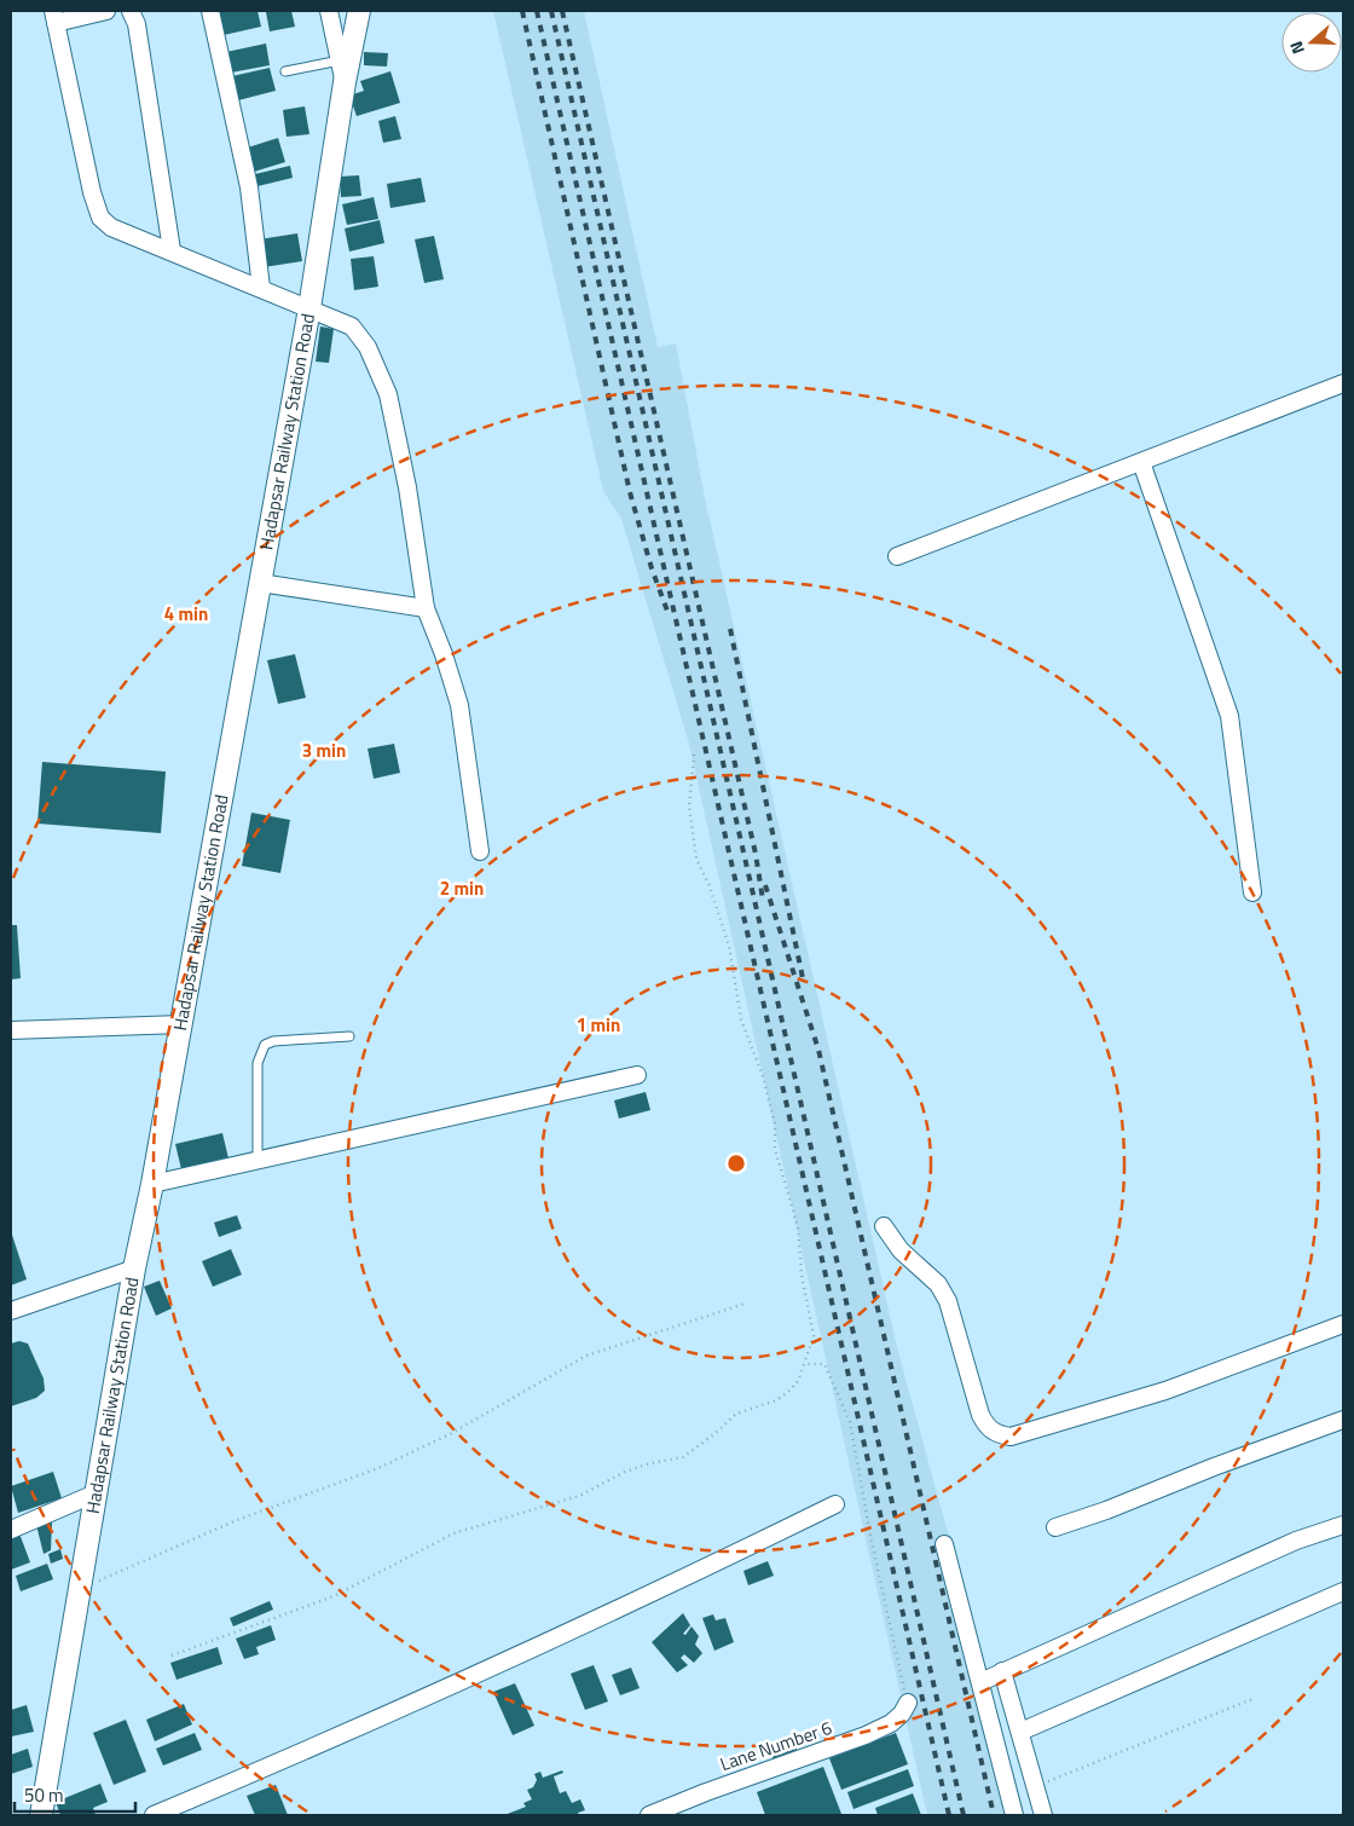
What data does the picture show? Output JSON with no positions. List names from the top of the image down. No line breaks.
{"streets":{"street":["Hadapsar Railway Station Road","Lane Number 6"]},"scale_bar":"50 m","north":"left","rings":["4 min","3 min","2 min","1 min"]}
